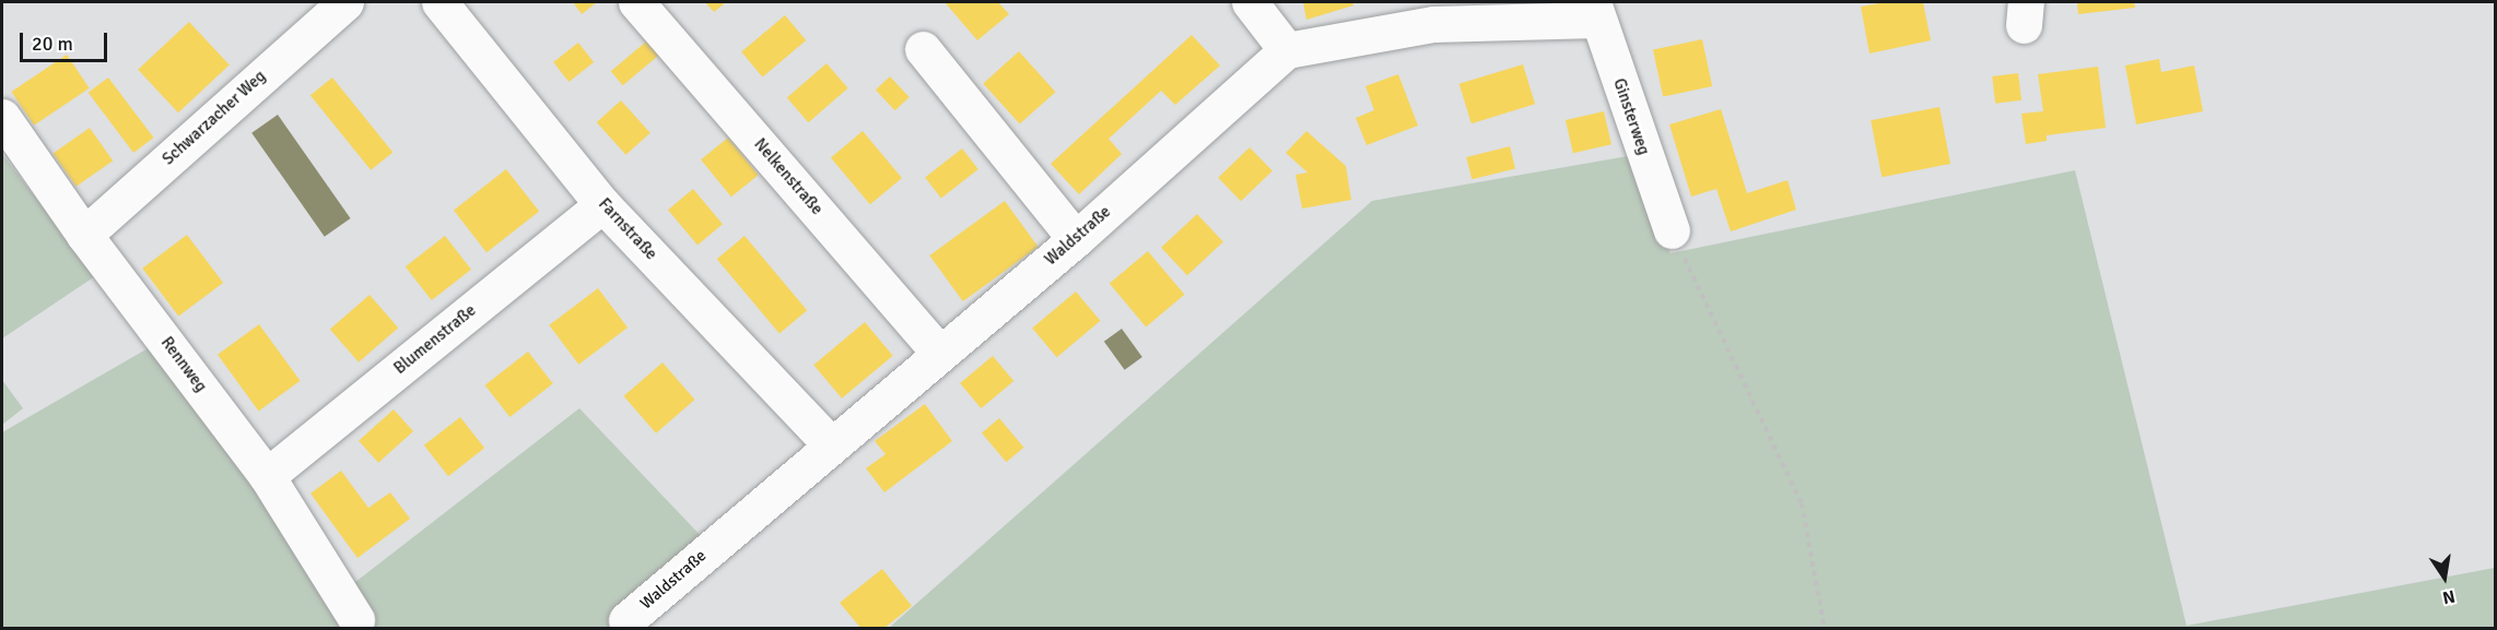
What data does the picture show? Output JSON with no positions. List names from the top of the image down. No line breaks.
{"streets":{"street":["Ginsterweg","Schwarzacher Weg","Nelkenstraße","Farnstraße","Waldstraße","Blumenstraße","Rennweg"]},"crossings":[["Schwarzacher Weg","Rennweg"],["Nelkenstraße","Waldstraße"],["Farnstraße","Waldstraße"],["Farnstraße","Blumenstraße"],["Blumenstraße","Rennweg"]],"scale_bar":"20 m","north":"bottom"}
